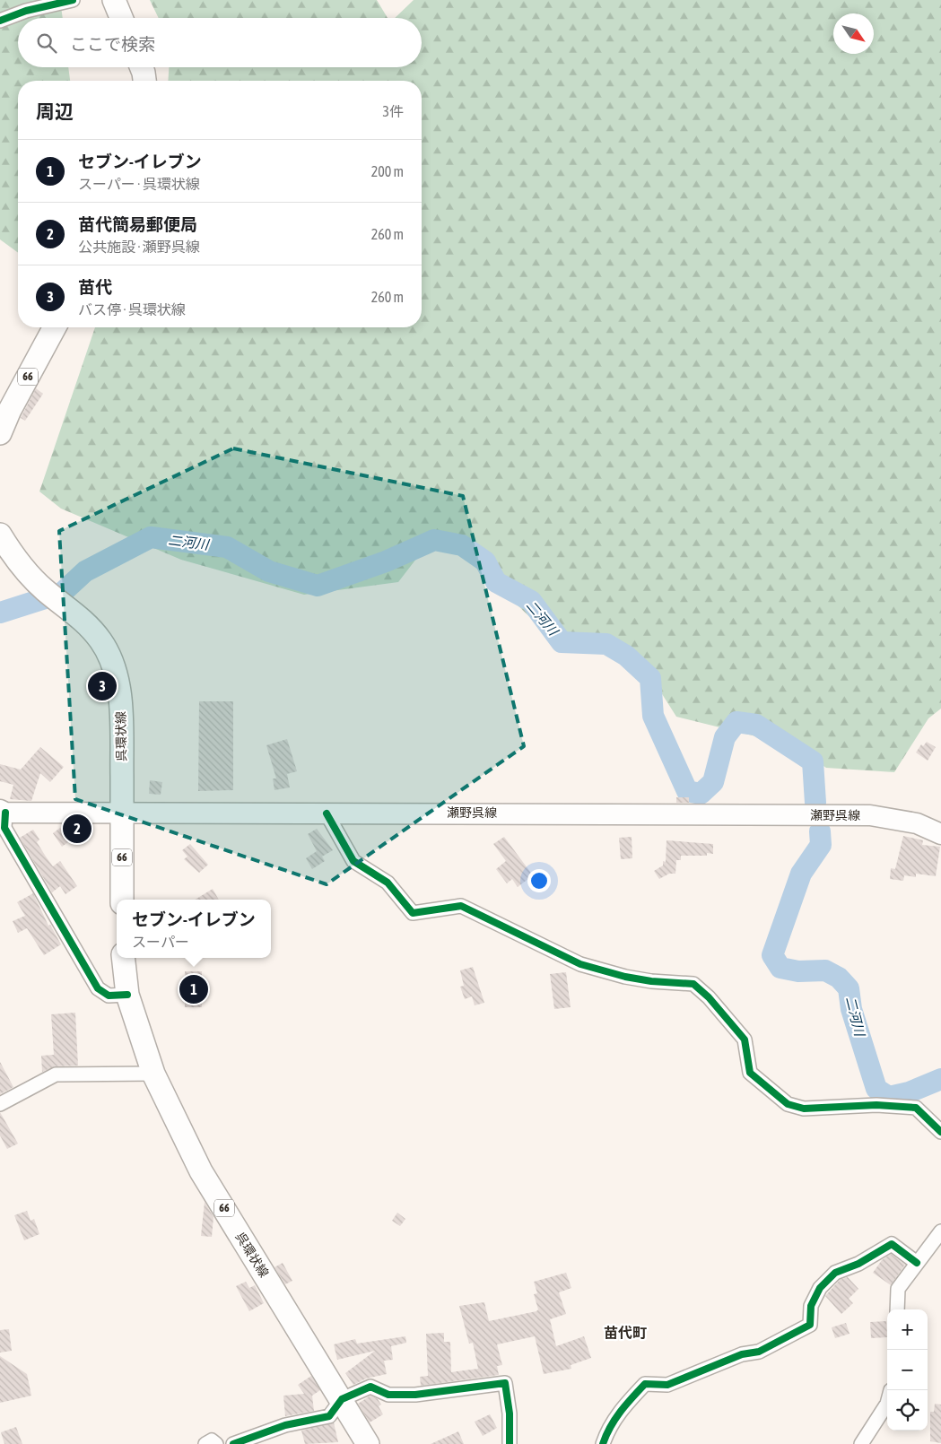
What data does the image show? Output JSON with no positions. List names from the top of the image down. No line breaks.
{"streets":{"main road":["66","呉環状線","瀬野呉線"]},"crossings":[["呉環状線","瀬野呉線"]],"districts":["苗代町"],"water":["二河川"],"north":"bottom right","page":{"search":"ここで検索","heading":["周辺","3件"],"list":[{"mark":"1","name":"セブン-イレブン","note":"スーパー · 呉環状線","value":"200 m"},{"mark":"2","name":"苗代簡易郵便局","note":"公共施設 · 瀬野呉線","value":"260 m"},{"mark":"3","name":"苗代","note":"バス停 · 呉環状線","value":"260 m"}],"pins":["3","2","1"],"popup":["セブン-イレブン","スーパー"],"map_buttons":["+","−"]}}
